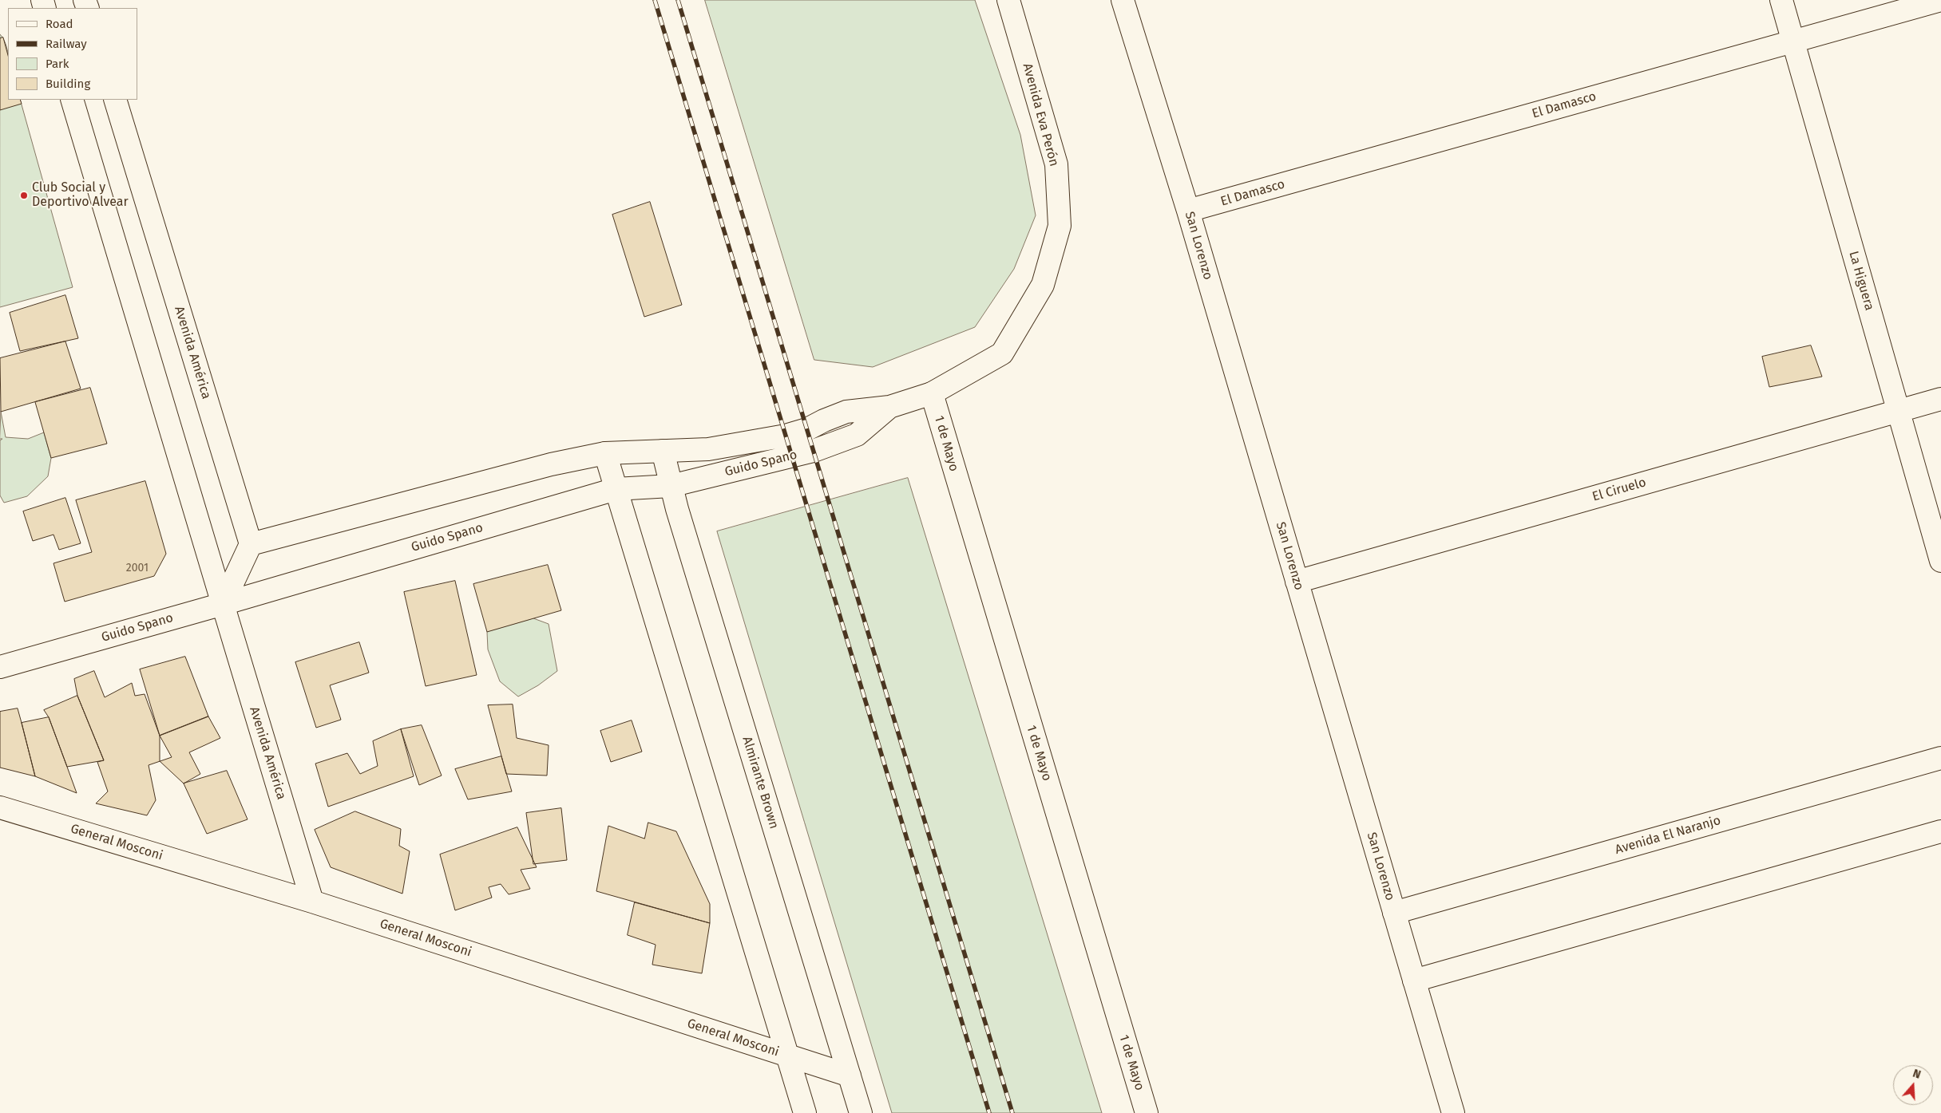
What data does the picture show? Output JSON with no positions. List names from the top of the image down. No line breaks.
{"streets":{"street":["El Damasco","Avenida Eva Perón","San Lorenzo","La Higuera","Avenida América","1 de Mayo","Guido Spano","El Ciruelo","Almirante Brown","Avenida El Naranjo","General Mosconi"]},"crossings":[["El Damasco","San Lorenzo"],["El Damasco","La Higuera"],["Avenida Eva Perón","1 de Mayo"],["Avenida Eva Perón","Guido Spano"],["San Lorenzo","El Ciruelo"],["San Lorenzo","Avenida El Naranjo"],["La Higuera","El Ciruelo"],["Avenida América","Guido Spano"],["Avenida América","General Mosconi"],["1 de Mayo","Guido Spano"],["Guido Spano","Almirante Brown"],["Almirante Brown","General Mosconi"]],"places":["Club Social y Deportivo Alvear"],"house_numbers":["2001"],"legend":["Road","Railway","Park","Building"],"north":"top"}
